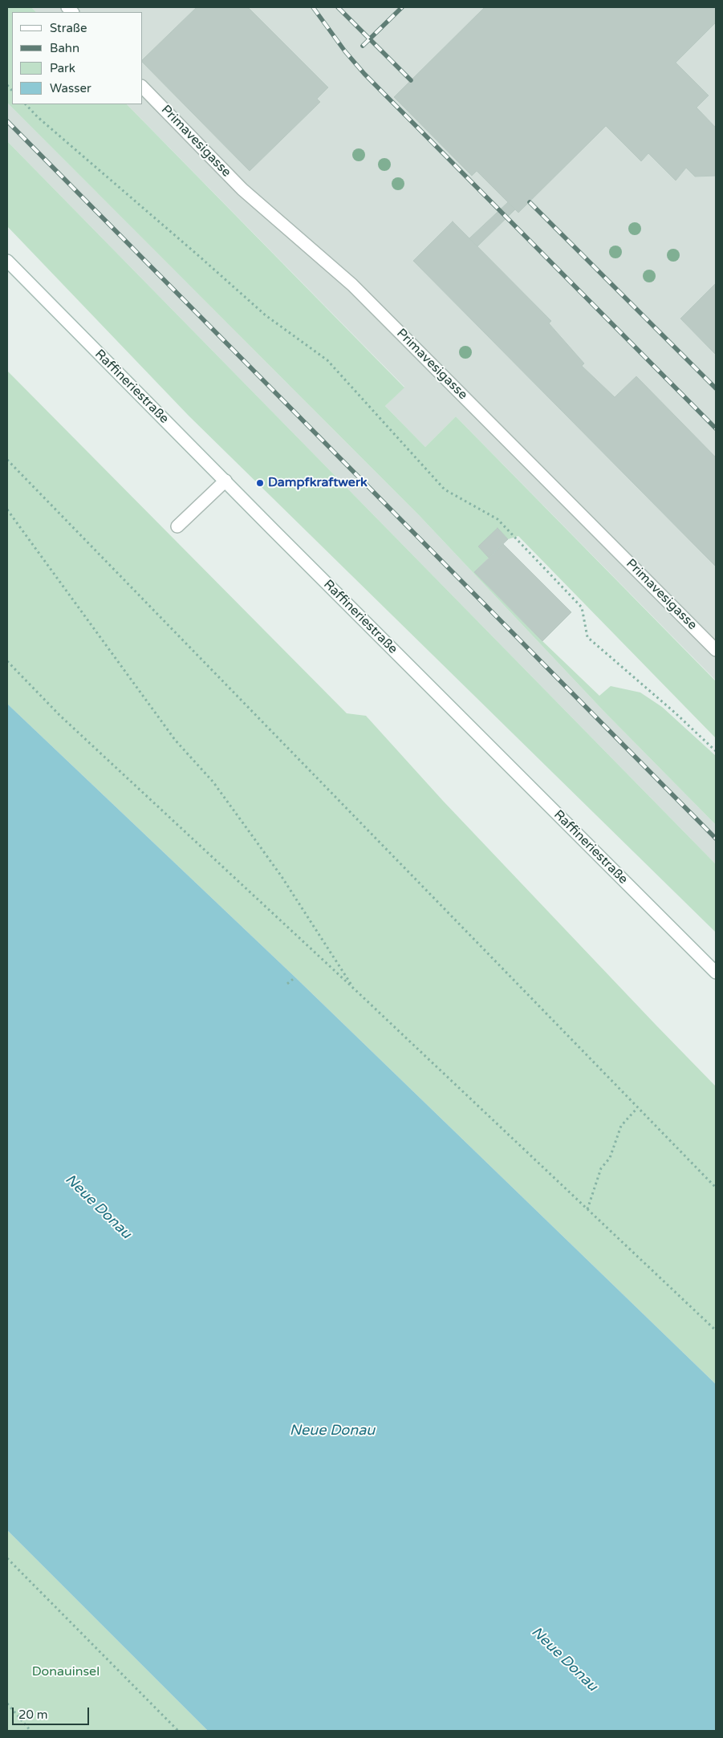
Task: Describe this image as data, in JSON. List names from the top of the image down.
{
  "streets": {
    "main road": ["Primavesigasse", "Raffineriestraße"]
  },
  "water": ["Neue Donau"],
  "parks": ["Donauinsel"],
  "places": ["Dampfkraftwerk"],
  "legend": [
    "Straße",
    "Bahn",
    "Park",
    "Wasser"
  ],
  "scale_bar": "20 m"
}
